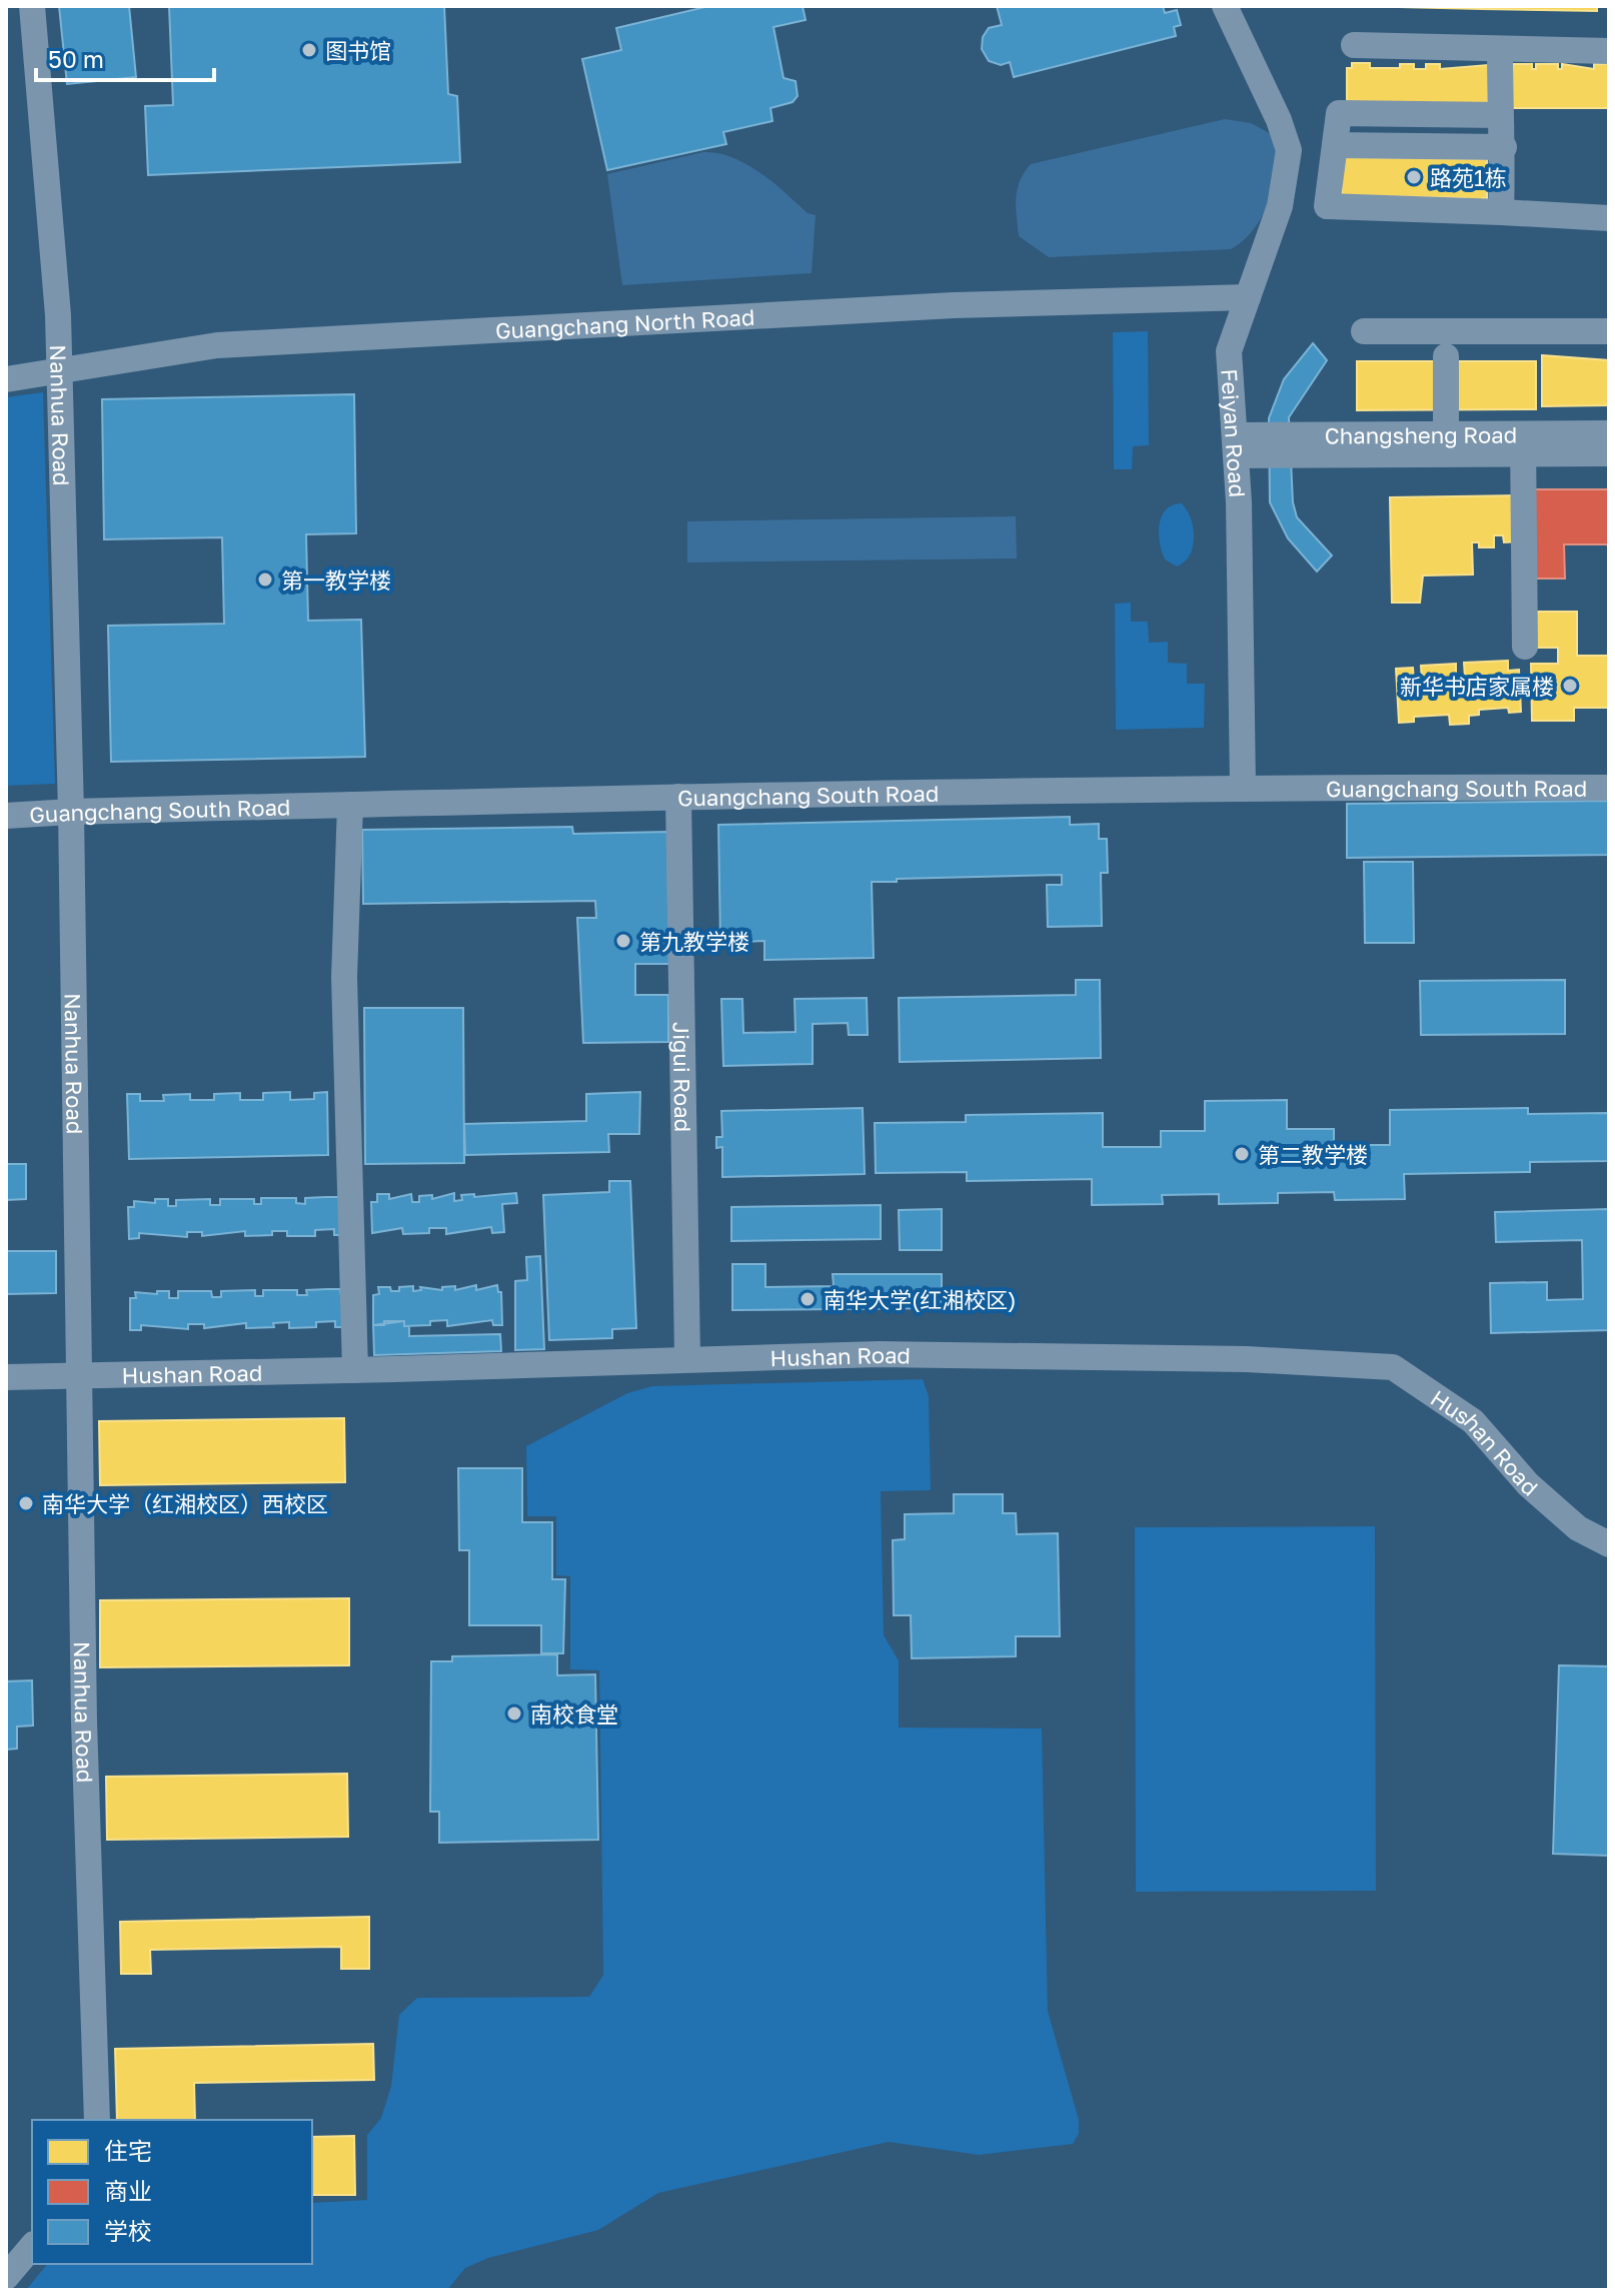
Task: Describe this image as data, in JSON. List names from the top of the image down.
{
  "streets": {
    "street": [
      "Guangchang North Road",
      "Nanhua Road",
      "Feiyan Road",
      "Changsheng Road",
      "Guangchang South Road",
      "Jigui Road",
      "Hushan Road"
    ]
  },
  "crossings": [
    ["Guangchang North Road", "Nanhua Road"],
    ["Guangchang North Road", "Feiyan Road"],
    ["Nanhua Road", "Guangchang South Road"],
    ["Nanhua Road", "Hushan Road"],
    ["Feiyan Road", "Changsheng Road"],
    ["Feiyan Road", "Guangchang South Road"],
    ["Guangchang South Road", "Jigui Road"],
    ["Jigui Road", "Hushan Road"]
  ],
  "places": [
    "图书馆",
    "路苑1栋",
    "第一教学楼",
    "新华书店家属楼",
    "第九教学楼",
    "第二教学楼",
    "南华大学(红湘校区)",
    "南华大学（红湘校区）西校区",
    "南校食堂"
  ],
  "legend": ["住宅", "商业", "学校"],
  "scale_bar": "50 m"
}
